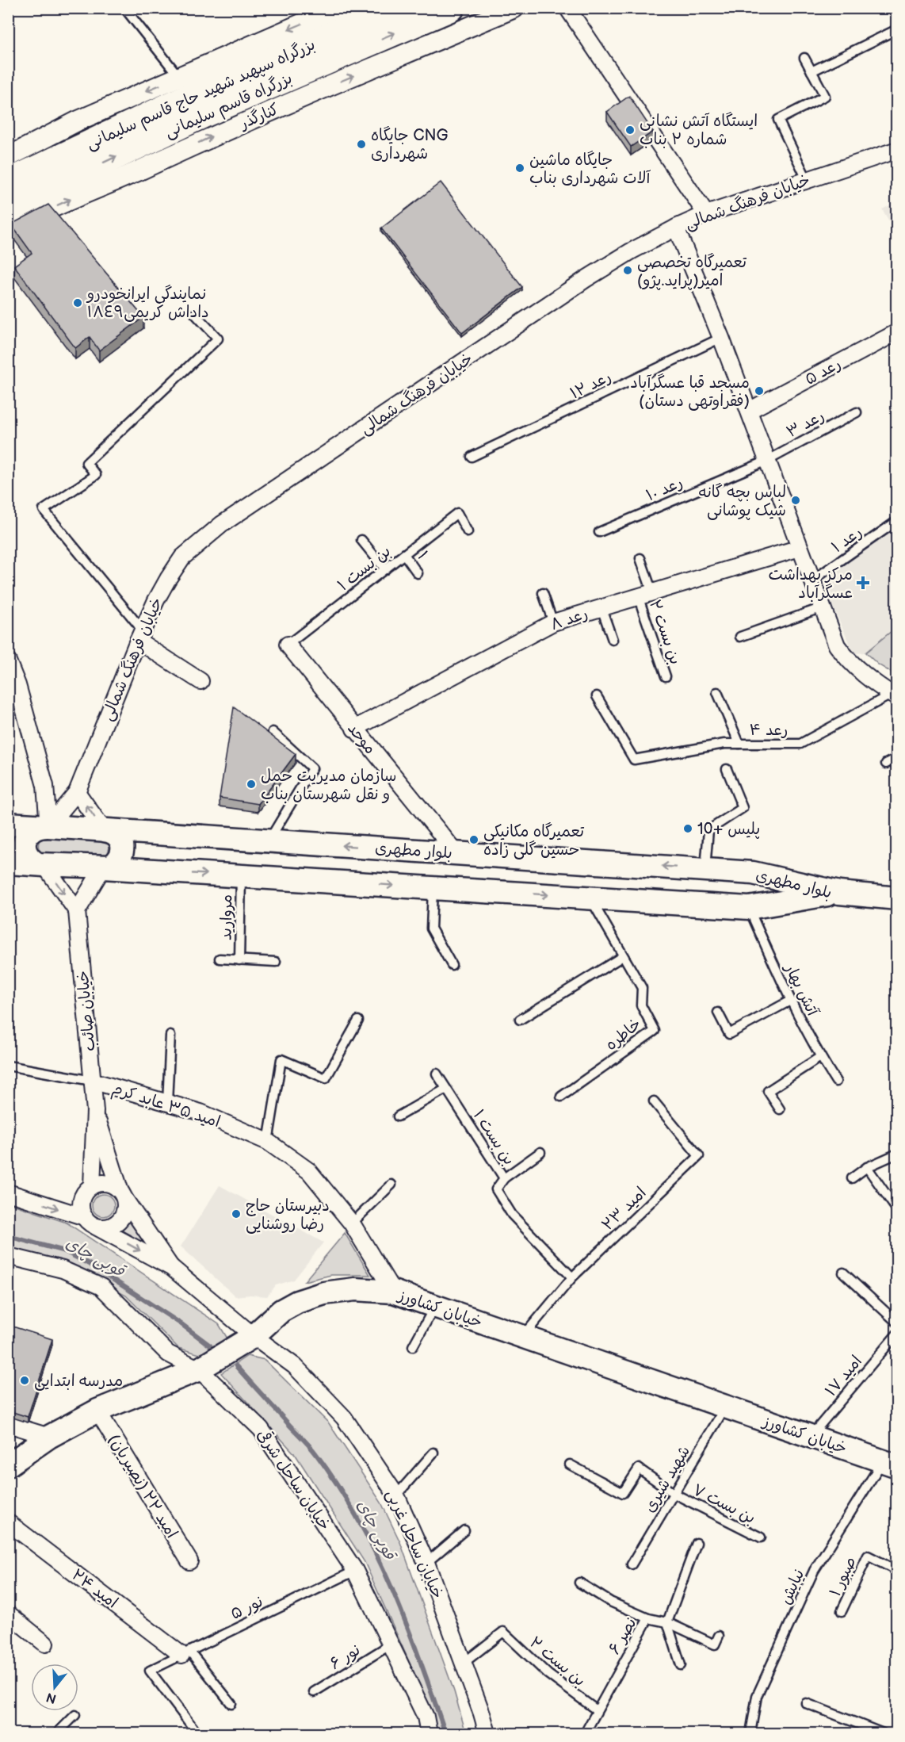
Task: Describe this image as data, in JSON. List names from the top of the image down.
{
  "streets": {
    "highway": ["بزرگراه سپهبد شهید حاج قاسم سلیمانی", "بزرگراه قاسم سلیمانی"],
    "main road": ["بلوار مطهری", "خیابان کشاورز"],
    "street": [
      "کنارگذر",
      "خیابان فرهنگ شمالی",
      "رعد ۵",
      "رعد ۸",
      "موحد",
      "خیابان صائب",
      "امید ۳۵ عابد کرم",
      "خیابان ساحل شرقی",
      "امید ۲۲ (نصیریان)",
      "خیابان ساحل غربی",
      "امید ۲۴"
    ],
    "lane": [
      "رعد ۱۲",
      "رعد ۳",
      "رعد ۱۰",
      "رعد ۱",
      "۱",
      "بن بست ۱",
      "بن بست ۲",
      "رعد ۴",
      "مروارید",
      "آتش بهار",
      "خاطره",
      "امید ۲۳",
      "امید ۱۷",
      "شهید شیری",
      "بن بست ۷",
      "صبور ۱",
      "نیایش",
      "نور ۵",
      "نصر ۶",
      "نور ۶"
    ]
  },
  "crossings": [
    ["خیابان فرهنگ شمالی", "بلوار مطهری"],
    ["رعد ۳", "رعد ۱۰"],
    ["۱", "بن بست ۱"],
    ["بن بست ۱", "موحد"],
    ["بن بست ۱", "امید ۲۳"],
    ["رعد ۸", "بن بست ۲"],
    ["رعد ۸", "موحد"],
    ["بن بست ۲", "خیابان ساحل غربی"],
    ["بن بست ۲", "نصر ۶"],
    ["موحد", "بلوار مطهری"],
    ["بلوار مطهری", "مروارید"],
    ["بلوار مطهری", "آتش بهار"],
    ["بلوار مطهری", "خیابان صائب"],
    ["بلوار مطهری", "خاطره"],
    ["خیابان صائب", "امید ۳۵ عابد کرم"],
    ["خیابان صائب", "خیابان ساحل غربی"],
    ["امید ۳۵ عابد کرم", "خیابان کشاورز"],
    ["امید ۲۳", "خیابان کشاورز"],
    ["خیابان کشاورز", "امید ۱۷"],
    ["خیابان کشاورز", "شهید شیری"],
    ["خیابان کشاورز", "خیابان ساحل شرقی"],
    ["خیابان کشاورز", "امید ۲۲ (نصیریان)"],
    ["خیابان کشاورز", "خیابان ساحل غربی"],
    ["خیابان کشاورز", "نیایش"],
    ["شهید شیری", "بن بست ۷"],
    ["خیابان ساحل شرقی", "نور ۵"],
    ["خیابان ساحل شرقی", "نور ۶"],
    ["امید ۲۴", "نور ۵"]
  ],
  "one_way": ["بزرگراه قاسم سلیمانی"],
  "water": ["قوبی چای"],
  "places": {
    "other": [
      "ایستگاه آتش نشانی شماره ۲ بناب",
      "جایگاه CNG شهرداری",
      "جایگاه ماشین آلات شهرداری بناب",
      "تعمیرگاه تخصصی امیر(پراید.پژو)",
      "نمایندگی ایرانخودرو داداش کریمی١٨٤٩",
      "مسجد قبا عسگرآباد (فقراوتهی دستان)",
      "لباس بچه گانه شیک پوشانی",
      "سازمان مدیریت حمل و نقل شهرستان بناب",
      "پلیس +10",
      "تعمیرگاه مکانیکی حسین گلی زاده",
      "دبیرستان حاج رضا روشنایی",
      "مدرسه ابتدایی"
    ],
    "health": ["مرکز بهداشت عسگرآباد"]
  },
  "north": "bottom"
}
